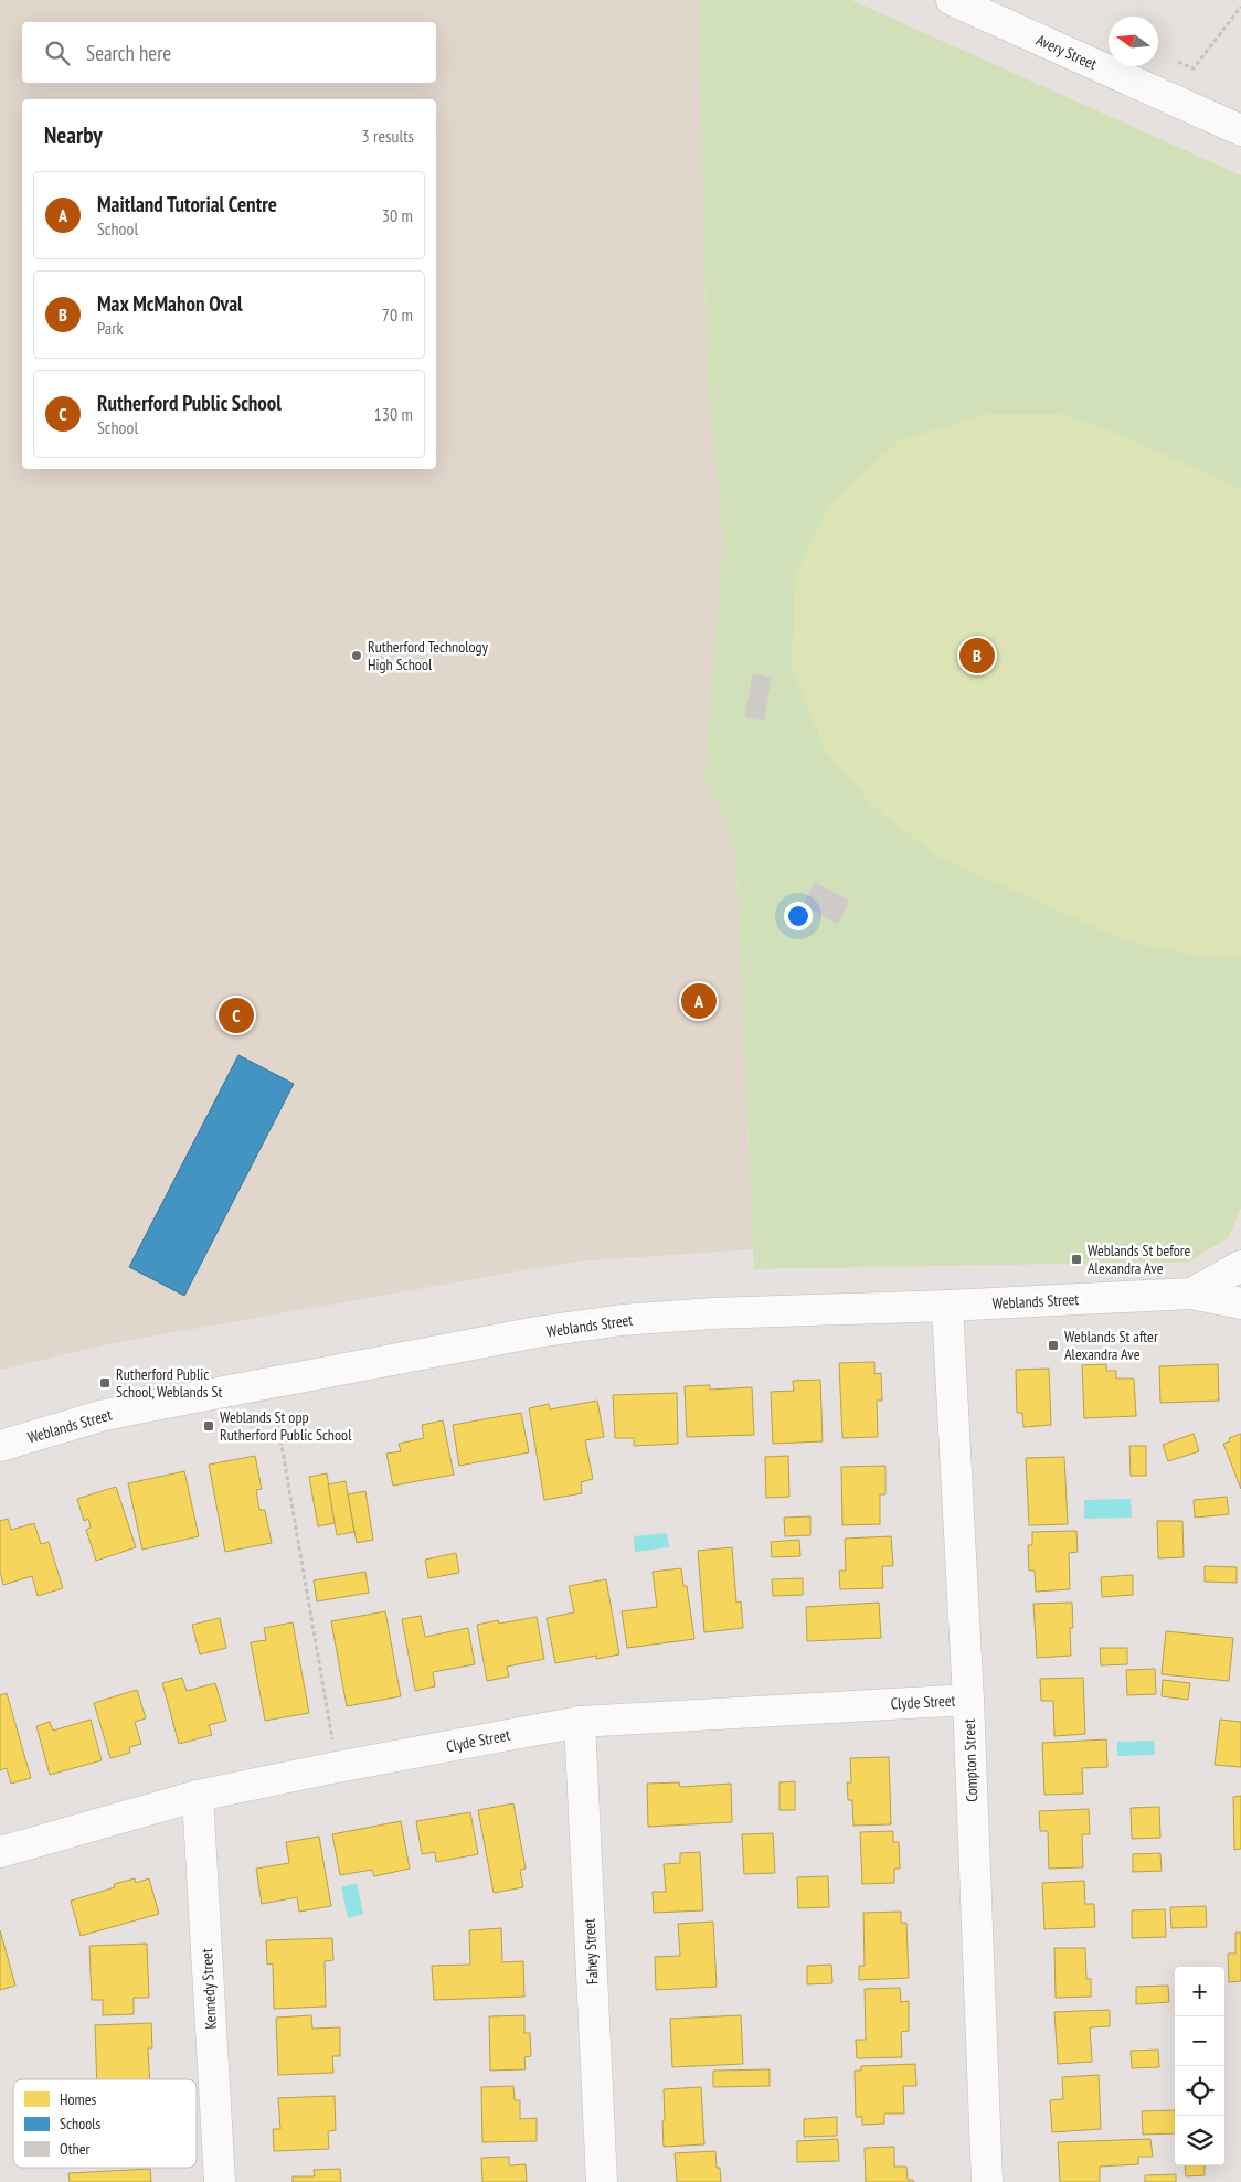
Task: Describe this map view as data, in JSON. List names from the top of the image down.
{
  "streets": {
    "street": [
      "Avery Street",
      "Weblands Street",
      "Clyde Street",
      "Compton Street",
      "Fahey Street",
      "Kennedy Street"
    ]
  },
  "crossings": [
    ["Weblands Street", "Compton Street"],
    ["Clyde Street", "Compton Street"],
    ["Clyde Street", "Fahey Street"],
    ["Clyde Street", "Kennedy Street"]
  ],
  "places": {
    "other": ["Rutherford Technology High School"],
    "transit": [
      "Weblands St before Alexandra Ave",
      "Weblands St after Alexandra Ave",
      "Rutherford Public School, Weblands St",
      "Weblands St opp Rutherford Public School"
    ]
  },
  "legend": ["Homes", "Schools", "Other"],
  "north": "left",
  "page": {
    "search": "Search here",
    "heading": ["Nearby", "3 results"],
    "list": [
      {
        "mark": "A",
        "name": "Maitland Tutorial Centre",
        "note": "School",
        "value": "30 m"
      },
      {
        "mark": "B",
        "name": "Max McMahon Oval",
        "note": "Park",
        "value": "70 m"
      },
      {
        "mark": "C",
        "name": "Rutherford Public School",
        "note": "School",
        "value": "130 m"
      }
    ],
    "pins": ["B", "A", "C"],
    "map_buttons": ["+", "−"]
  }
}
